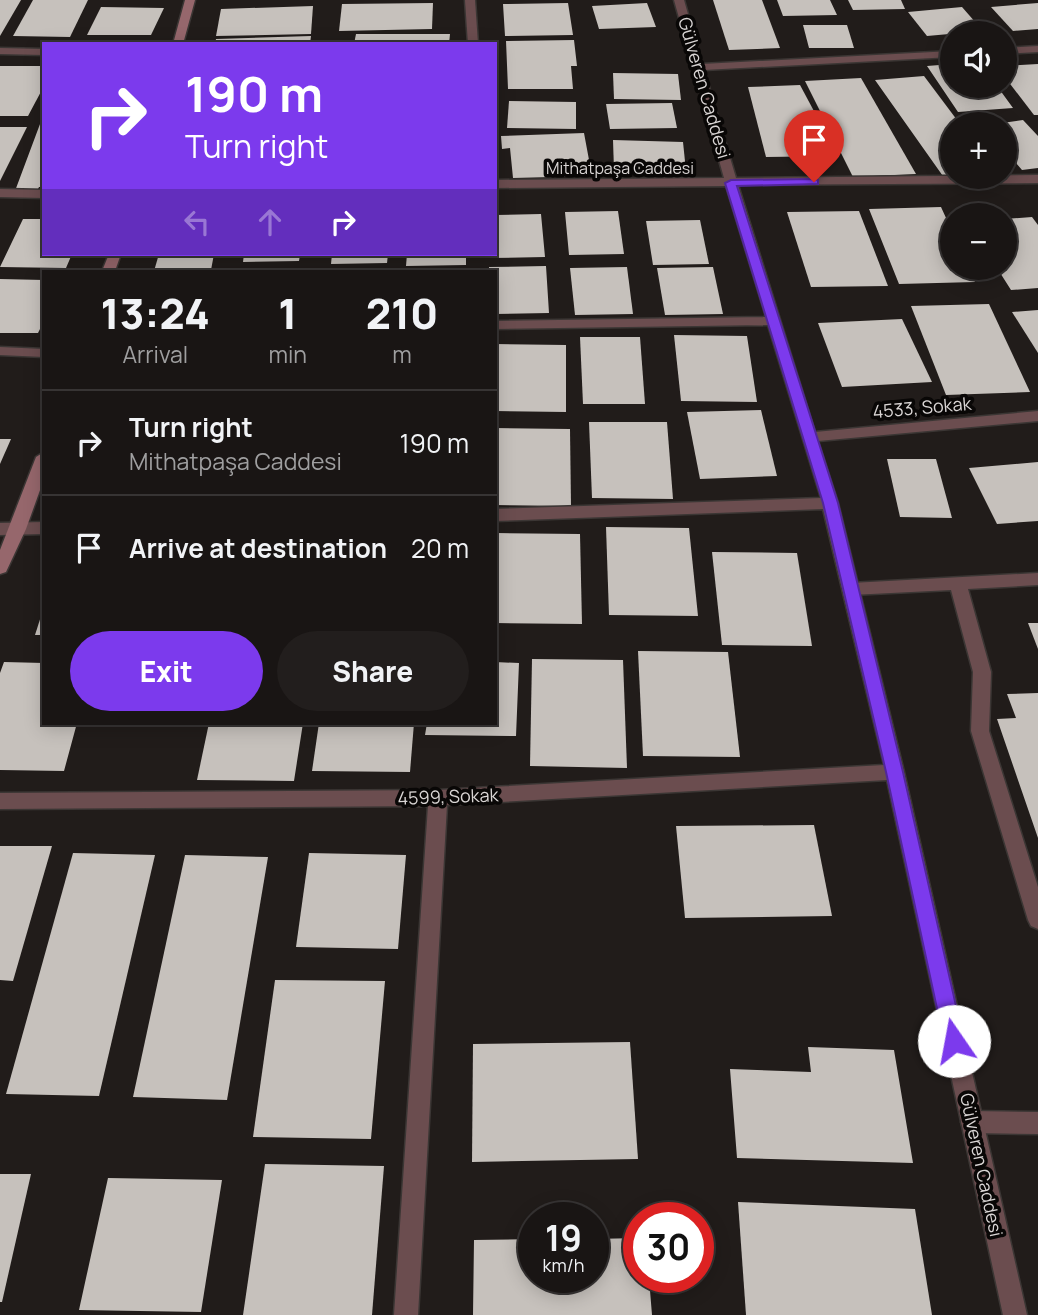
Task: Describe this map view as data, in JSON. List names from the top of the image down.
{
  "streets": {
    "street": [
      "Gülveren Caddesi",
      "Mithatpaşa Caddesi",
      "4533, Sokak",
      "4599, Sokak"
    ]
  },
  "crossings": [
    ["Gülveren Caddesi", "Mithatpaşa Caddesi"],
    ["Gülveren Caddesi", "4533, Sokak"],
    ["Gülveren Caddesi", "4599, Sokak"]
  ],
  "page": {
    "map_buttons": ["+", "−"],
    "turn": ["190 m", "Turn right"],
    "eta": [
      "13:24",
      "Arrival",
      "1",
      "min",
      "210",
      "m"
    ],
    "list": [
      {
        "name": "Turn right",
        "note": "Mithatpaşa Caddesi",
        "value": "190 m"
      },
      {
        "name": "Arrive at destination",
        "value": "20 m"
      }
    ],
    "buttons": ["Exit", "Share"],
    "speed": "19 km/h",
    "limit": "30"
  }
}
